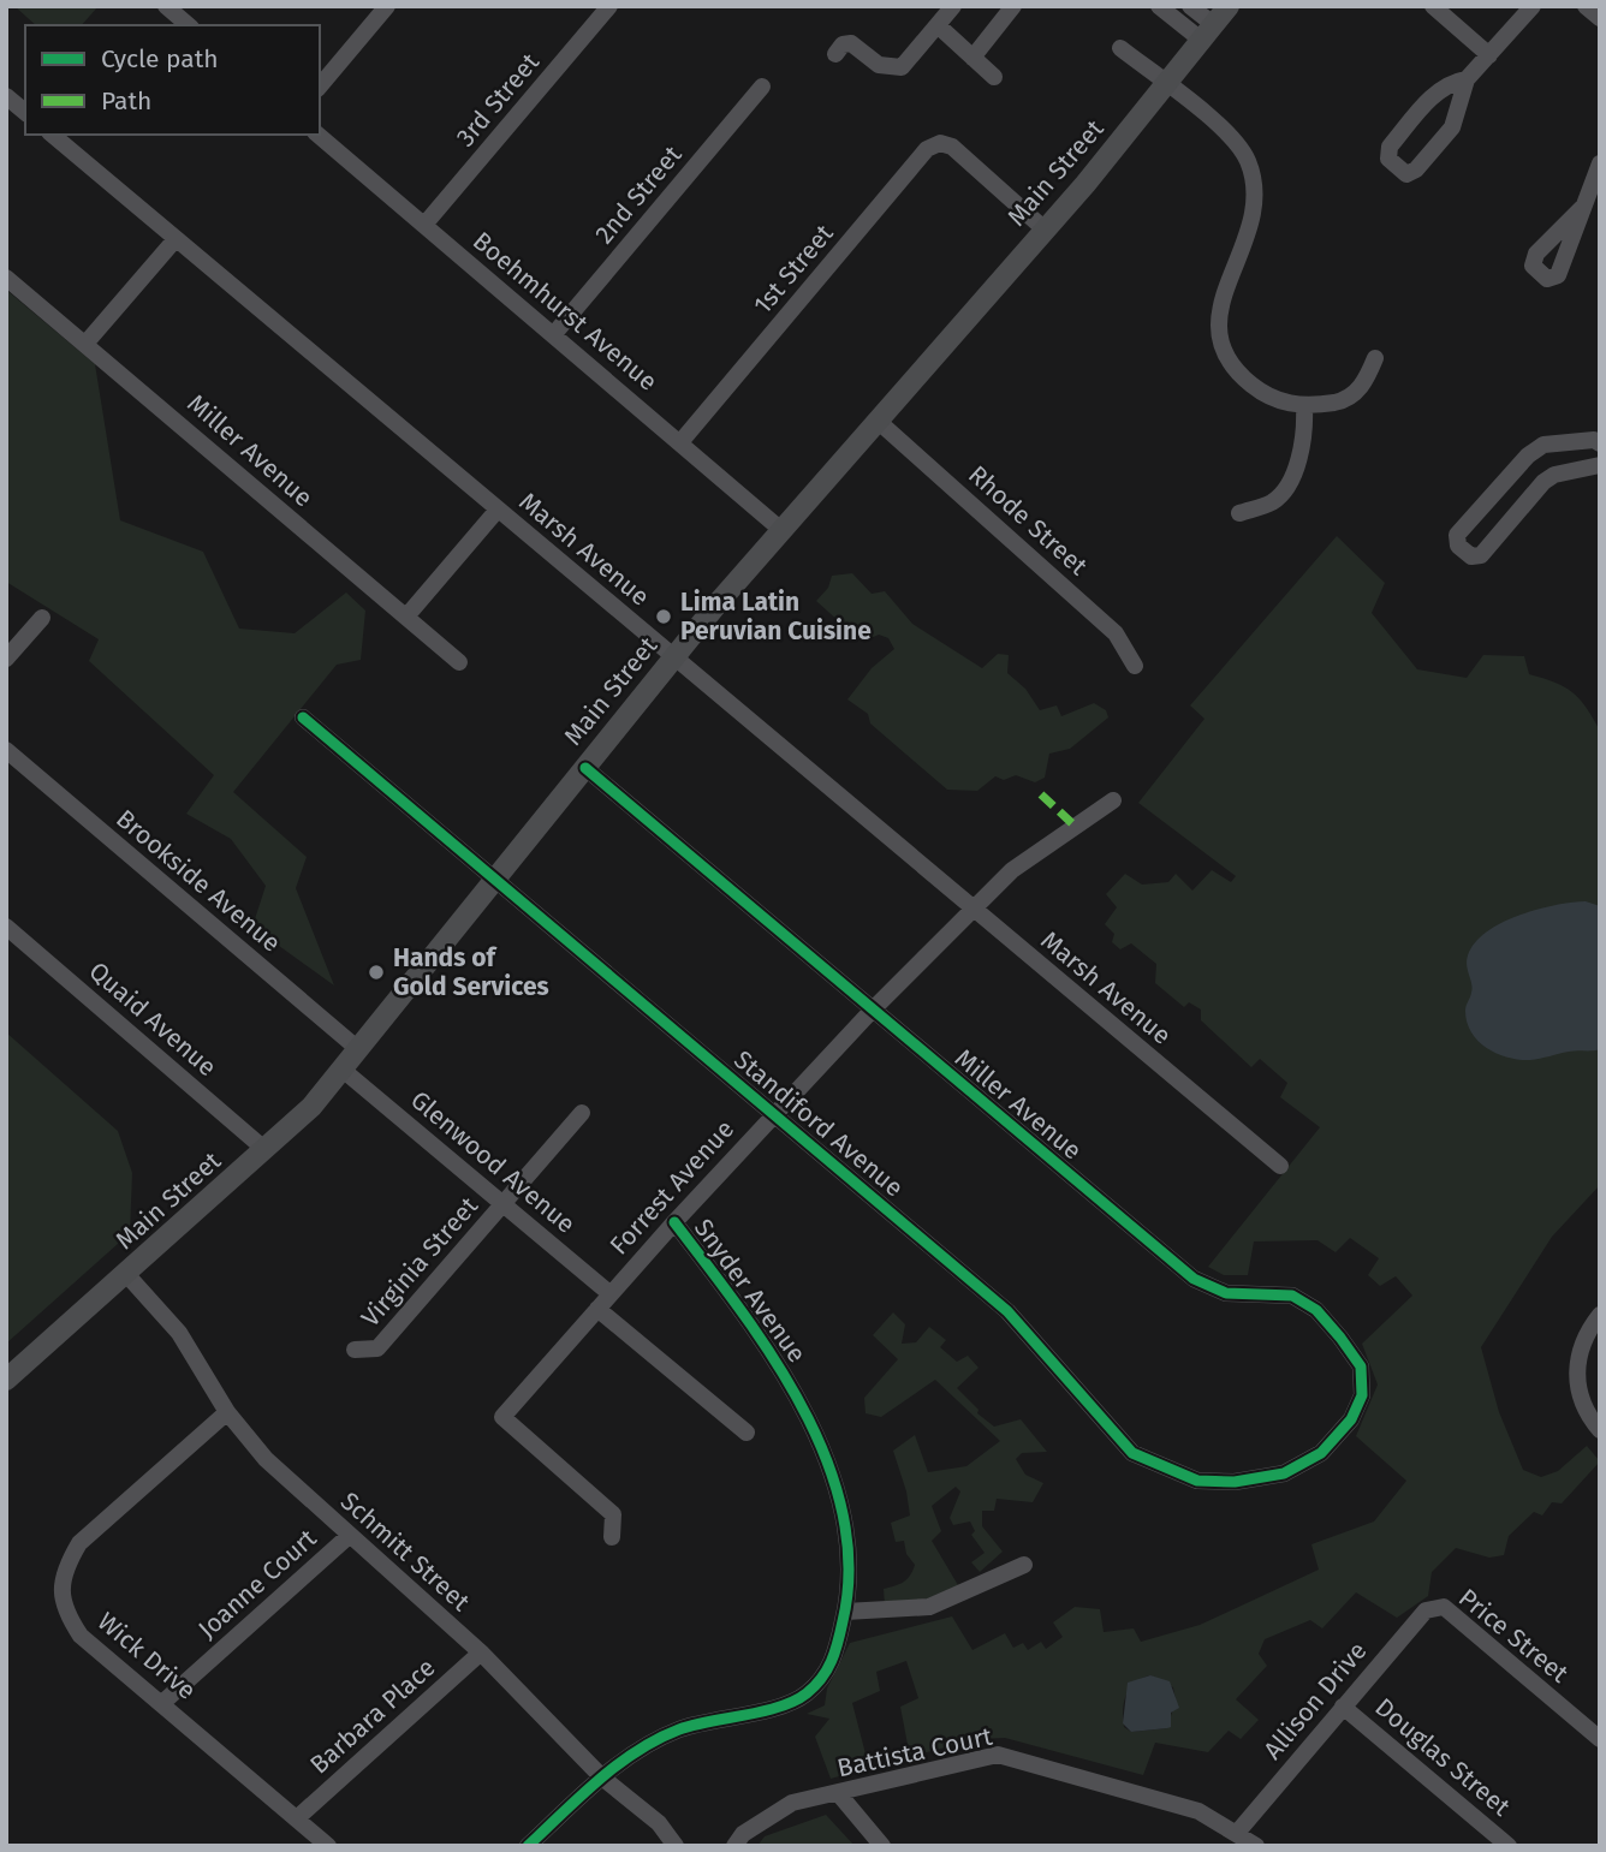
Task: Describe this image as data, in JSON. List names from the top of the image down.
{
  "streets": {
    "main road": ["Main Street"],
    "street": [
      "3rd Street",
      "2nd Street",
      "1st Street",
      "Boehmhurst Avenue",
      "Miller Avenue",
      "Rhode Street",
      "Marsh Avenue",
      "Brookside Avenue",
      "Quaid Avenue",
      "Standiford Avenue",
      "Glenwood Avenue",
      "Forrest Avenue",
      "Virginia Street",
      "Snyder Avenue",
      "Schmitt Street",
      "Joanne Court",
      "Price Street",
      "Wick Drive",
      "Allison Drive",
      "Barbara Place",
      "Battista Court",
      "Douglas Street"
    ]
  },
  "crossings": [
    ["3rd Street", "Boehmhurst Avenue"],
    ["Main Street", "1st Street"],
    ["Main Street", "Boehmhurst Avenue"],
    ["Main Street", "Miller Avenue"],
    ["Main Street", "Rhode Street"],
    ["Main Street", "Marsh Avenue"],
    ["Main Street", "Brookside Avenue"],
    ["Main Street", "Quaid Avenue"],
    ["Main Street", "Standiford Avenue"],
    ["Main Street", "Glenwood Avenue"],
    ["Main Street", "Schmitt Street"],
    ["2nd Street", "Boehmhurst Avenue"],
    ["1st Street", "Boehmhurst Avenue"],
    ["Miller Avenue", "Standiford Avenue"],
    ["Miller Avenue", "Forrest Avenue"],
    ["Marsh Avenue", "Forrest Avenue"],
    ["Standiford Avenue", "Forrest Avenue"],
    ["Glenwood Avenue", "Forrest Avenue"],
    ["Glenwood Avenue", "Virginia Street"],
    ["Forrest Avenue", "Snyder Avenue"],
    ["Snyder Avenue", "Schmitt Street"],
    ["Schmitt Street", "Joanne Court"],
    ["Schmitt Street", "Wick Drive"],
    ["Schmitt Street", "Barbara Place"],
    ["Joanne Court", "Wick Drive"],
    ["Price Street", "Allison Drive"],
    ["Wick Drive", "Barbara Place"],
    ["Allison Drive", "Battista Court"],
    ["Allison Drive", "Douglas Street"]
  ],
  "places": ["Lima Latin Peruvian Cuisine", "Hands of Gold Services"],
  "legend": ["Cycle path", "Path"]
}
